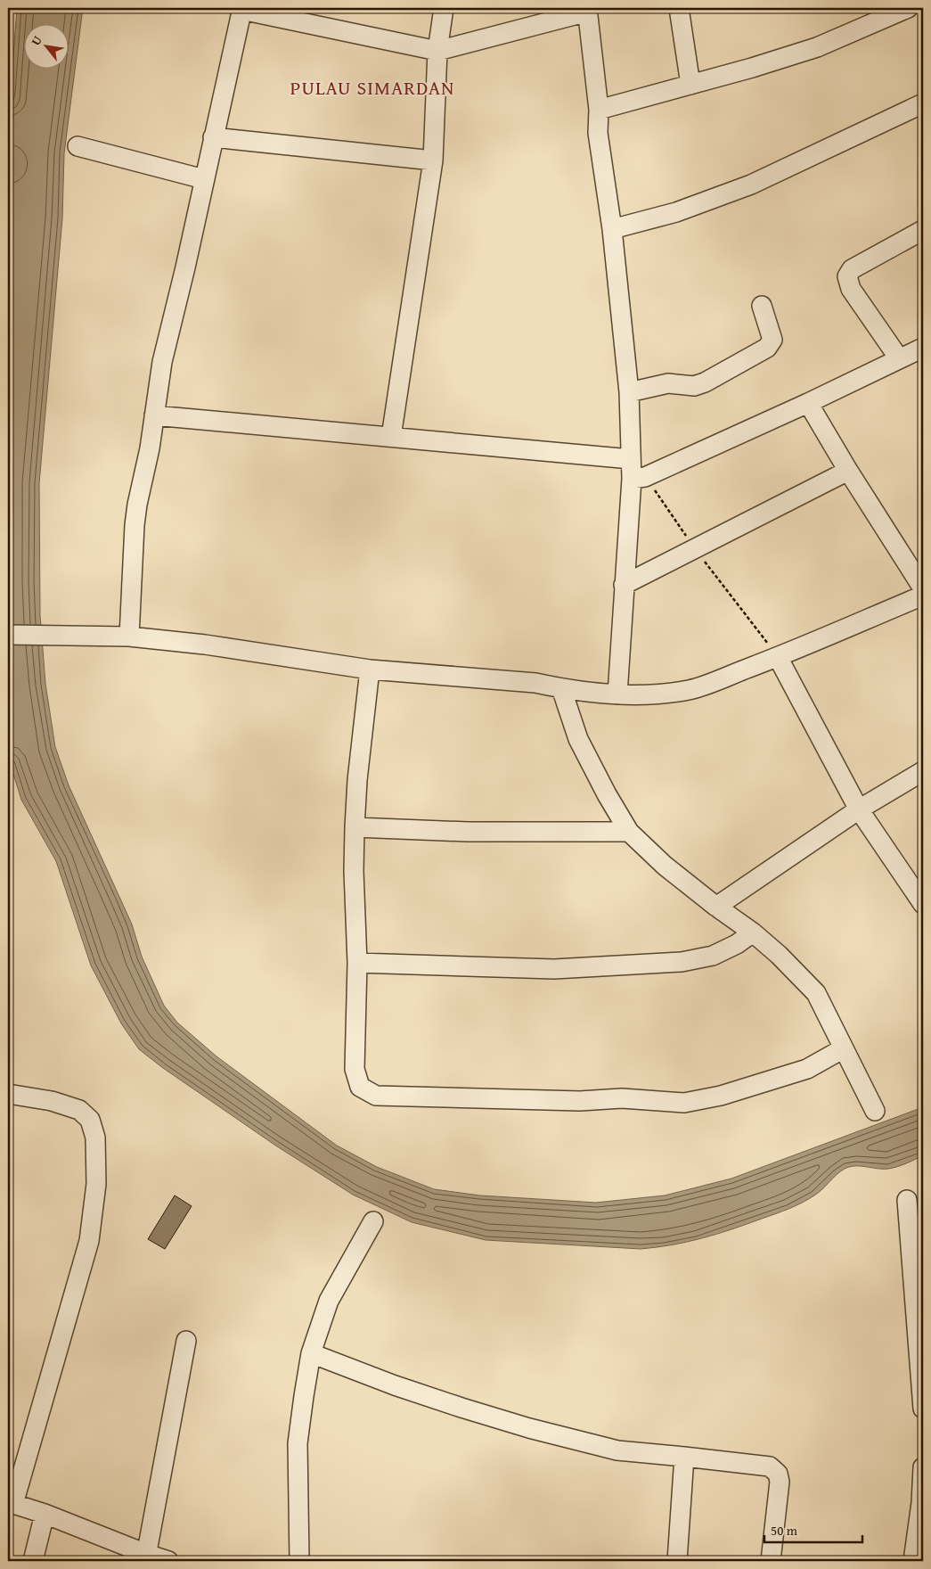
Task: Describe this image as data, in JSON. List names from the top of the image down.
{
  "districts": ["PULAU SIMARDAN"],
  "scale_bar": "50 m",
  "north": "top left"
}
